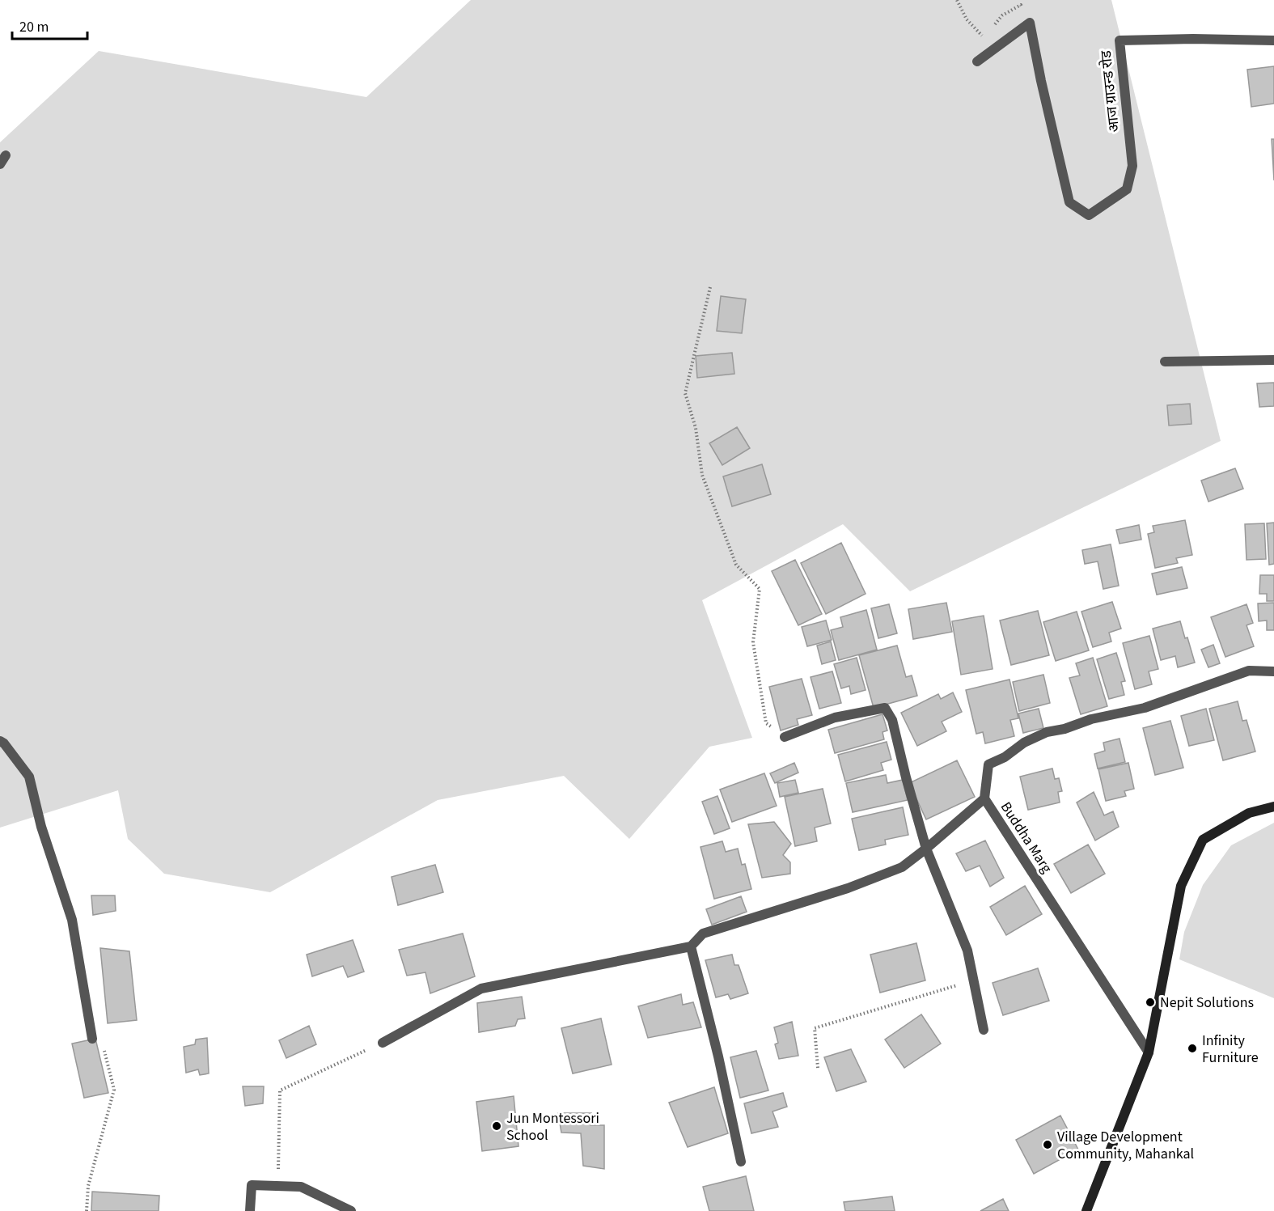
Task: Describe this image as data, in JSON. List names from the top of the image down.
{
  "streets": {
    "street": ["आज ग्राउन्ड रोड", "Buddha Marg"]
  },
  "places": [
    "Nepit Solutions",
    "Infinity Furniture",
    "Jun Montessori School",
    "Village Development Community, Mahankal"
  ],
  "scale_bar": "20 m"
}
